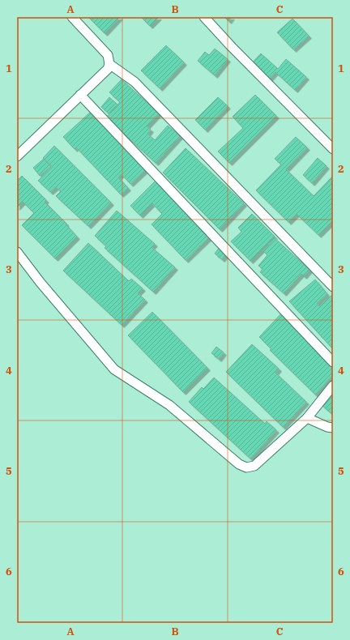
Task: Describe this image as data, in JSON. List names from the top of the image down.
{
  "grid": {
    "columns": ["A", "B", "C"],
    "rows": [
      "1",
      "2",
      "3",
      "4",
      "5",
      "6"
    ]
  }
}
